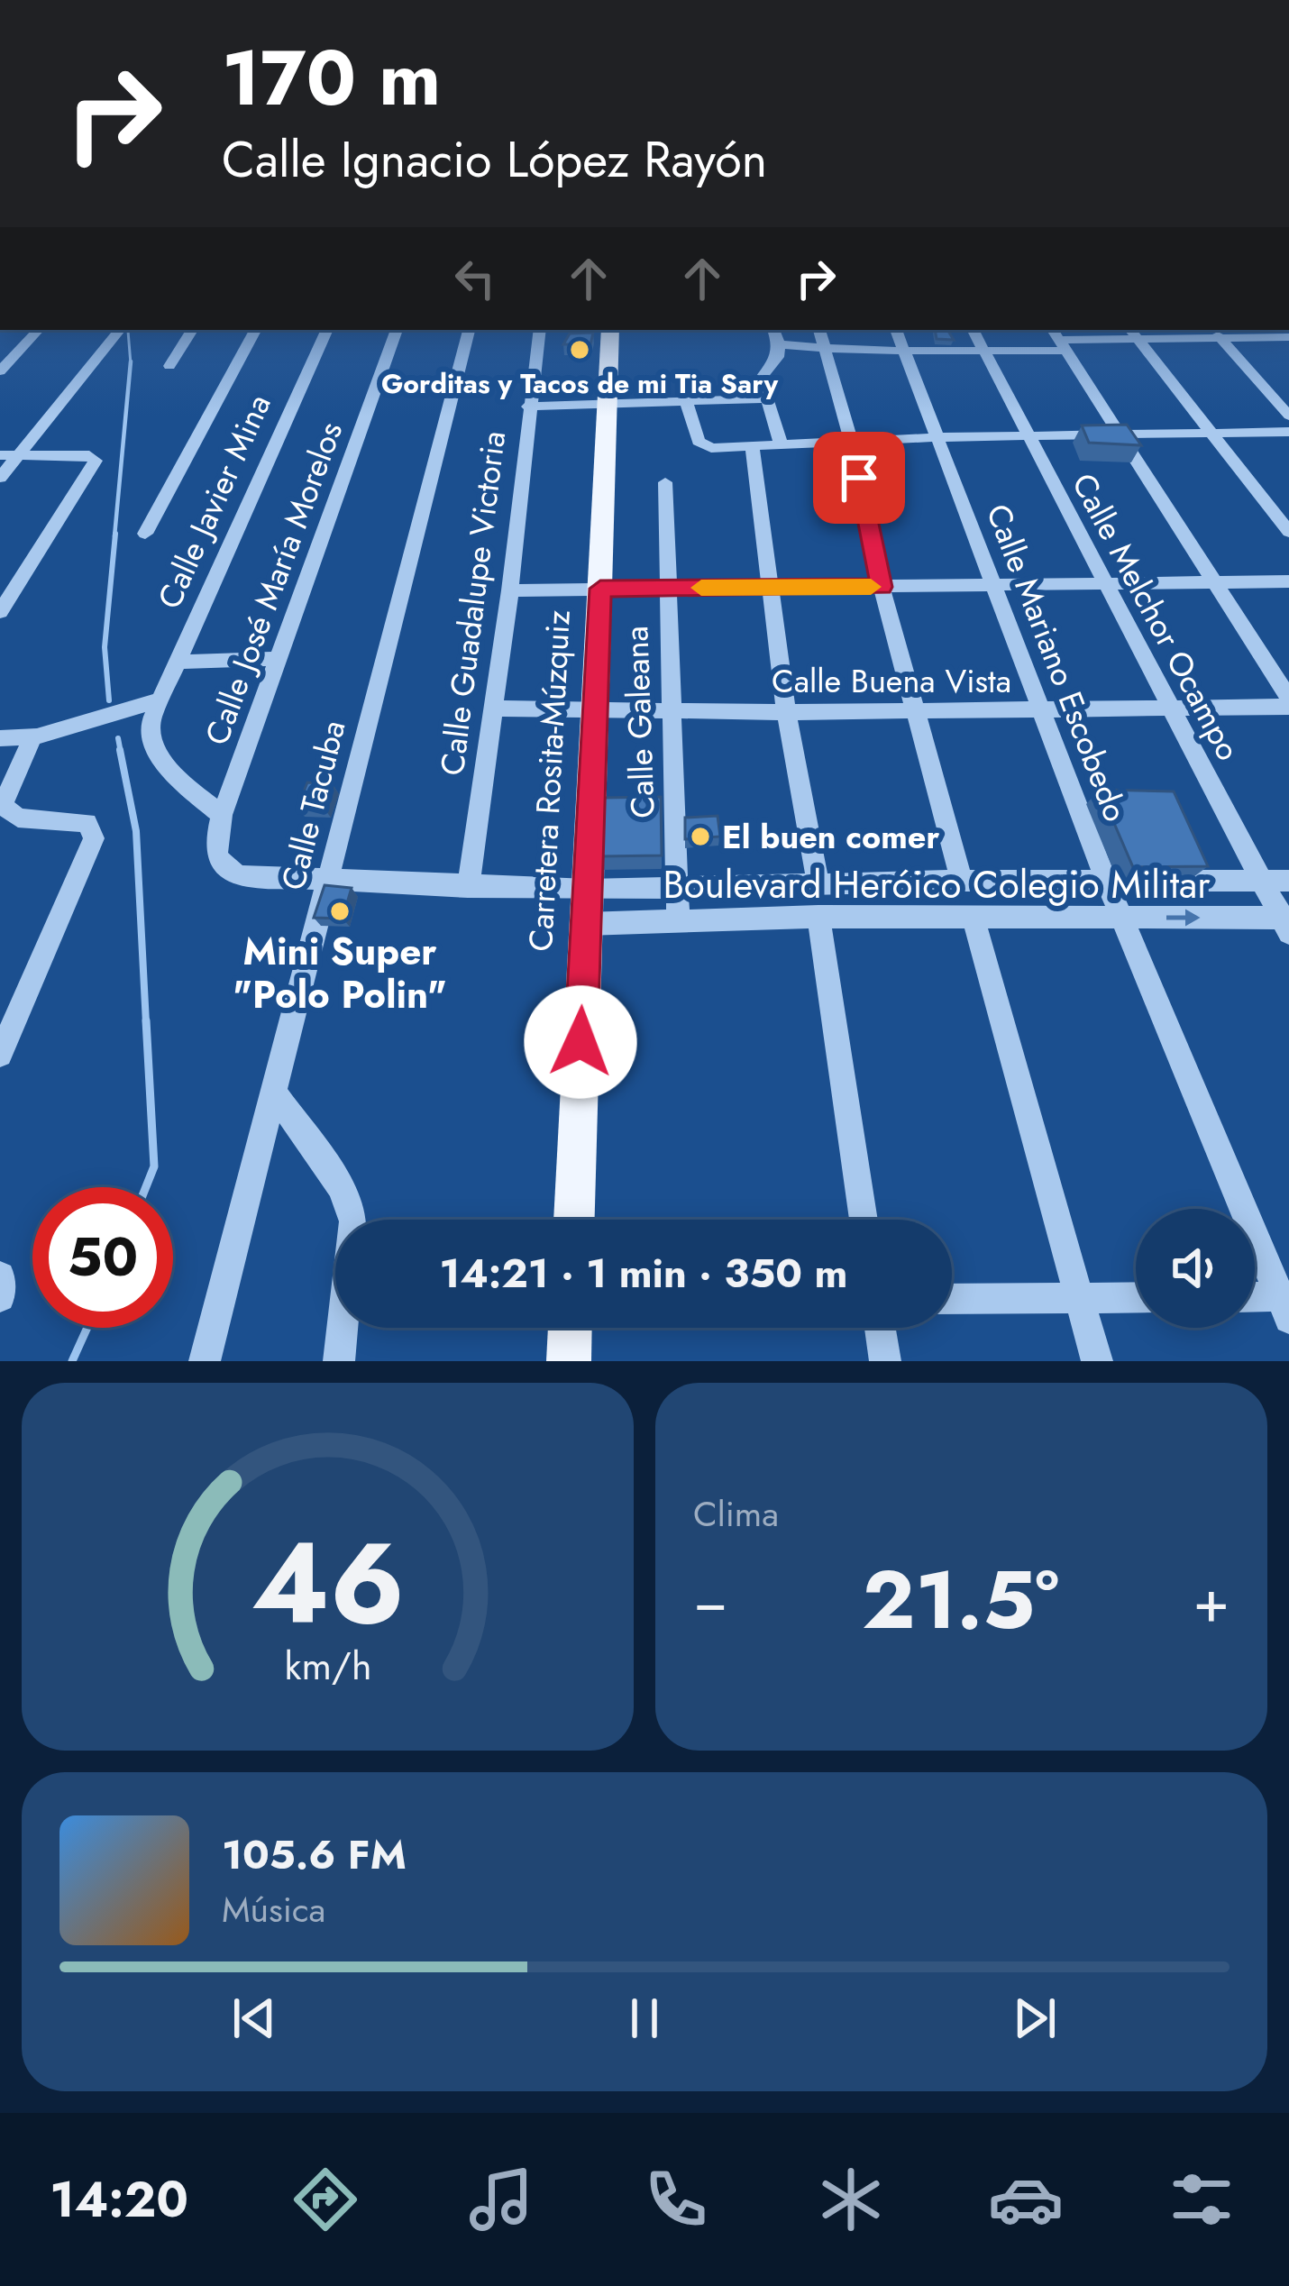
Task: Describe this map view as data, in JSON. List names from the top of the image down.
{
  "streets": {
    "main road": ["Carretera Rosita-Múzquiz"],
    "street": [
      "Calle Javier Mina",
      "Calle José María Morelos",
      "Calle Guadalupe Victoria",
      "Calle Melchor Ocampo",
      "Calle Mariano Escobedo",
      "Calle Buena Vista",
      "Calle Galeana",
      "Calle Tacuba",
      "Boulevard Heróico Colegio Militar"
    ]
  },
  "crossings": [
    ["Calle José María Morelos", "Calle Tacuba"],
    ["Calle Guadalupe Victoria", "Calle Buena Vista"],
    ["Calle Melchor Ocampo", "Calle Buena Vista"],
    ["Calle Melchor Ocampo", "Boulevard Heróico Colegio Militar"],
    ["Calle Mariano Escobedo", "Calle Buena Vista"],
    ["Calle Mariano Escobedo", "Boulevard Heróico Colegio Militar"],
    ["Calle Buena Vista", "Calle Galeana"],
    ["Calle Buena Vista", "Carretera Rosita-Múzquiz"],
    ["Calle Galeana", "Boulevard Heróico Colegio Militar"],
    ["Carretera Rosita-Múzquiz", "Boulevard Heróico Colegio Militar"]
  ],
  "places": ["Gorditas y Tacos de mi Tia Sary", "El buen comer", "Mini Super \"Polo Polin\""],
  "page": {
    "turn": ["170 m", "Calle Ignacio López Rayón"],
    "limit": "50",
    "trip": "14:21 · 1 min · 350 m",
    "tile": "Clima",
    "heat": ["−", "21.5°", "+"],
    "song": ["105.6 FM", "Música"],
    "tabs": "14:20",
    "gauge": ["46", "km/h"]
  }
}
